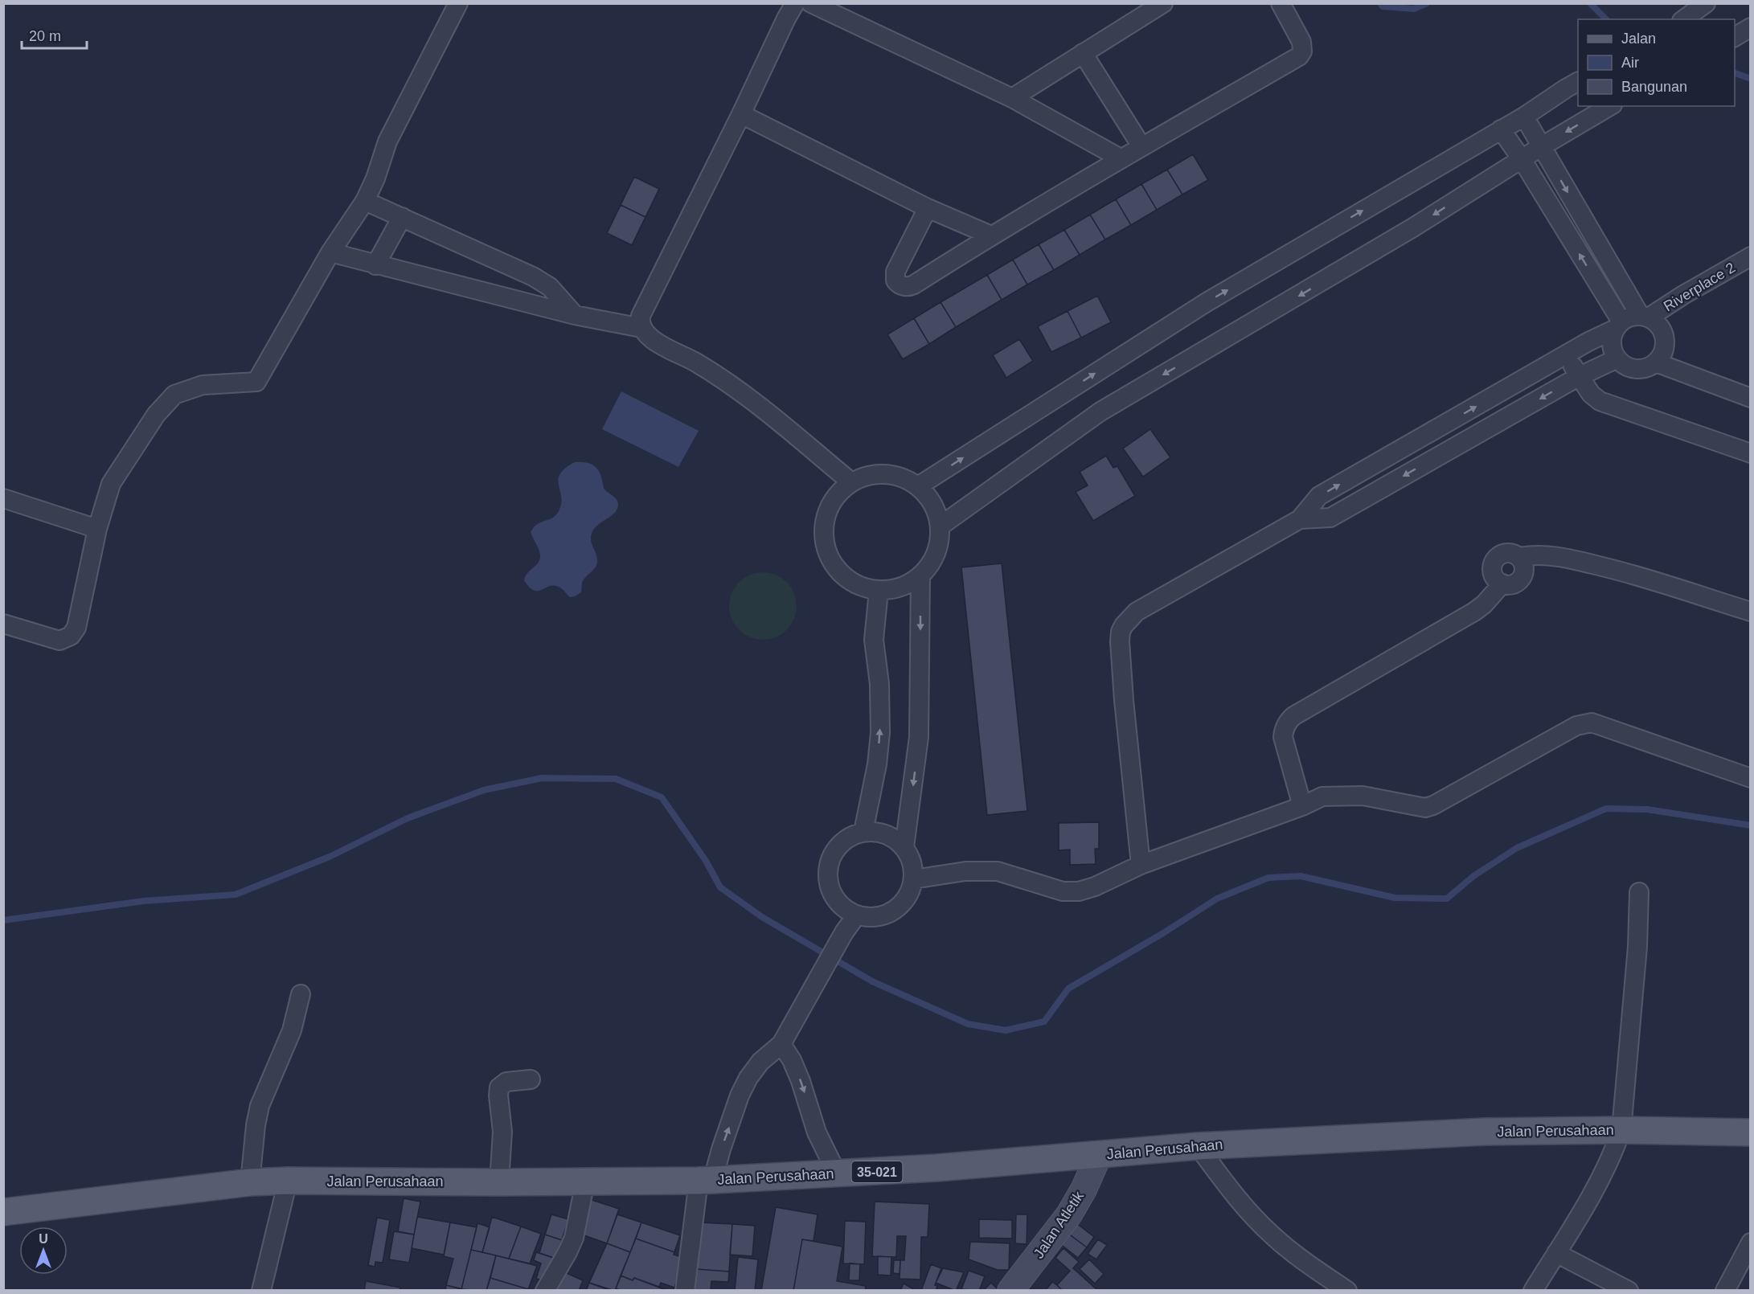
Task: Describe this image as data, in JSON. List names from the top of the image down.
{
  "streets": {
    "main road": ["Jalan Perusahaan", "35-021"],
    "street": ["Riverplace 2", "Jalan Atletik"]
  },
  "crossings": [
    ["Jalan Perusahaan", "Jalan Atletik"]
  ],
  "legend": ["Jalan", "Air", "Bangunan"],
  "scale_bar": "20 m",
  "north": "top"
}
